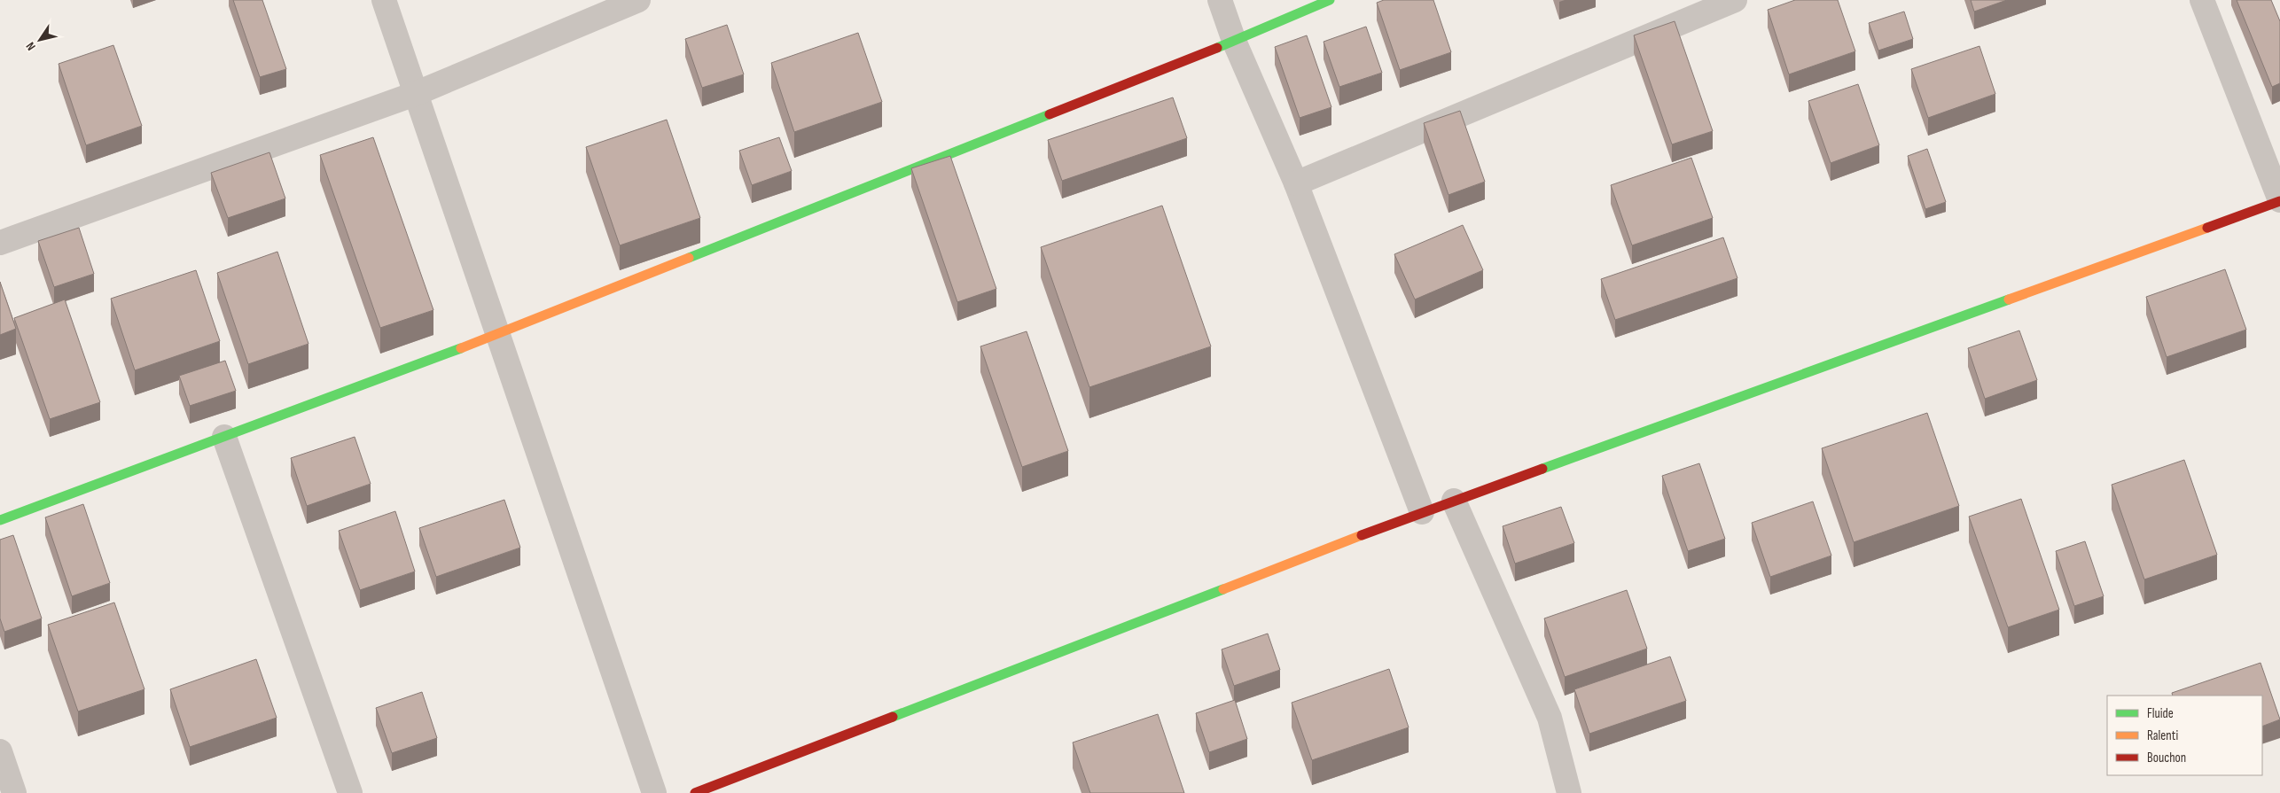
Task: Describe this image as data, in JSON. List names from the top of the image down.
{
  "legend": ["Fluide", "Ralenti", "Bouchon"],
  "north": "bottom left"
}
